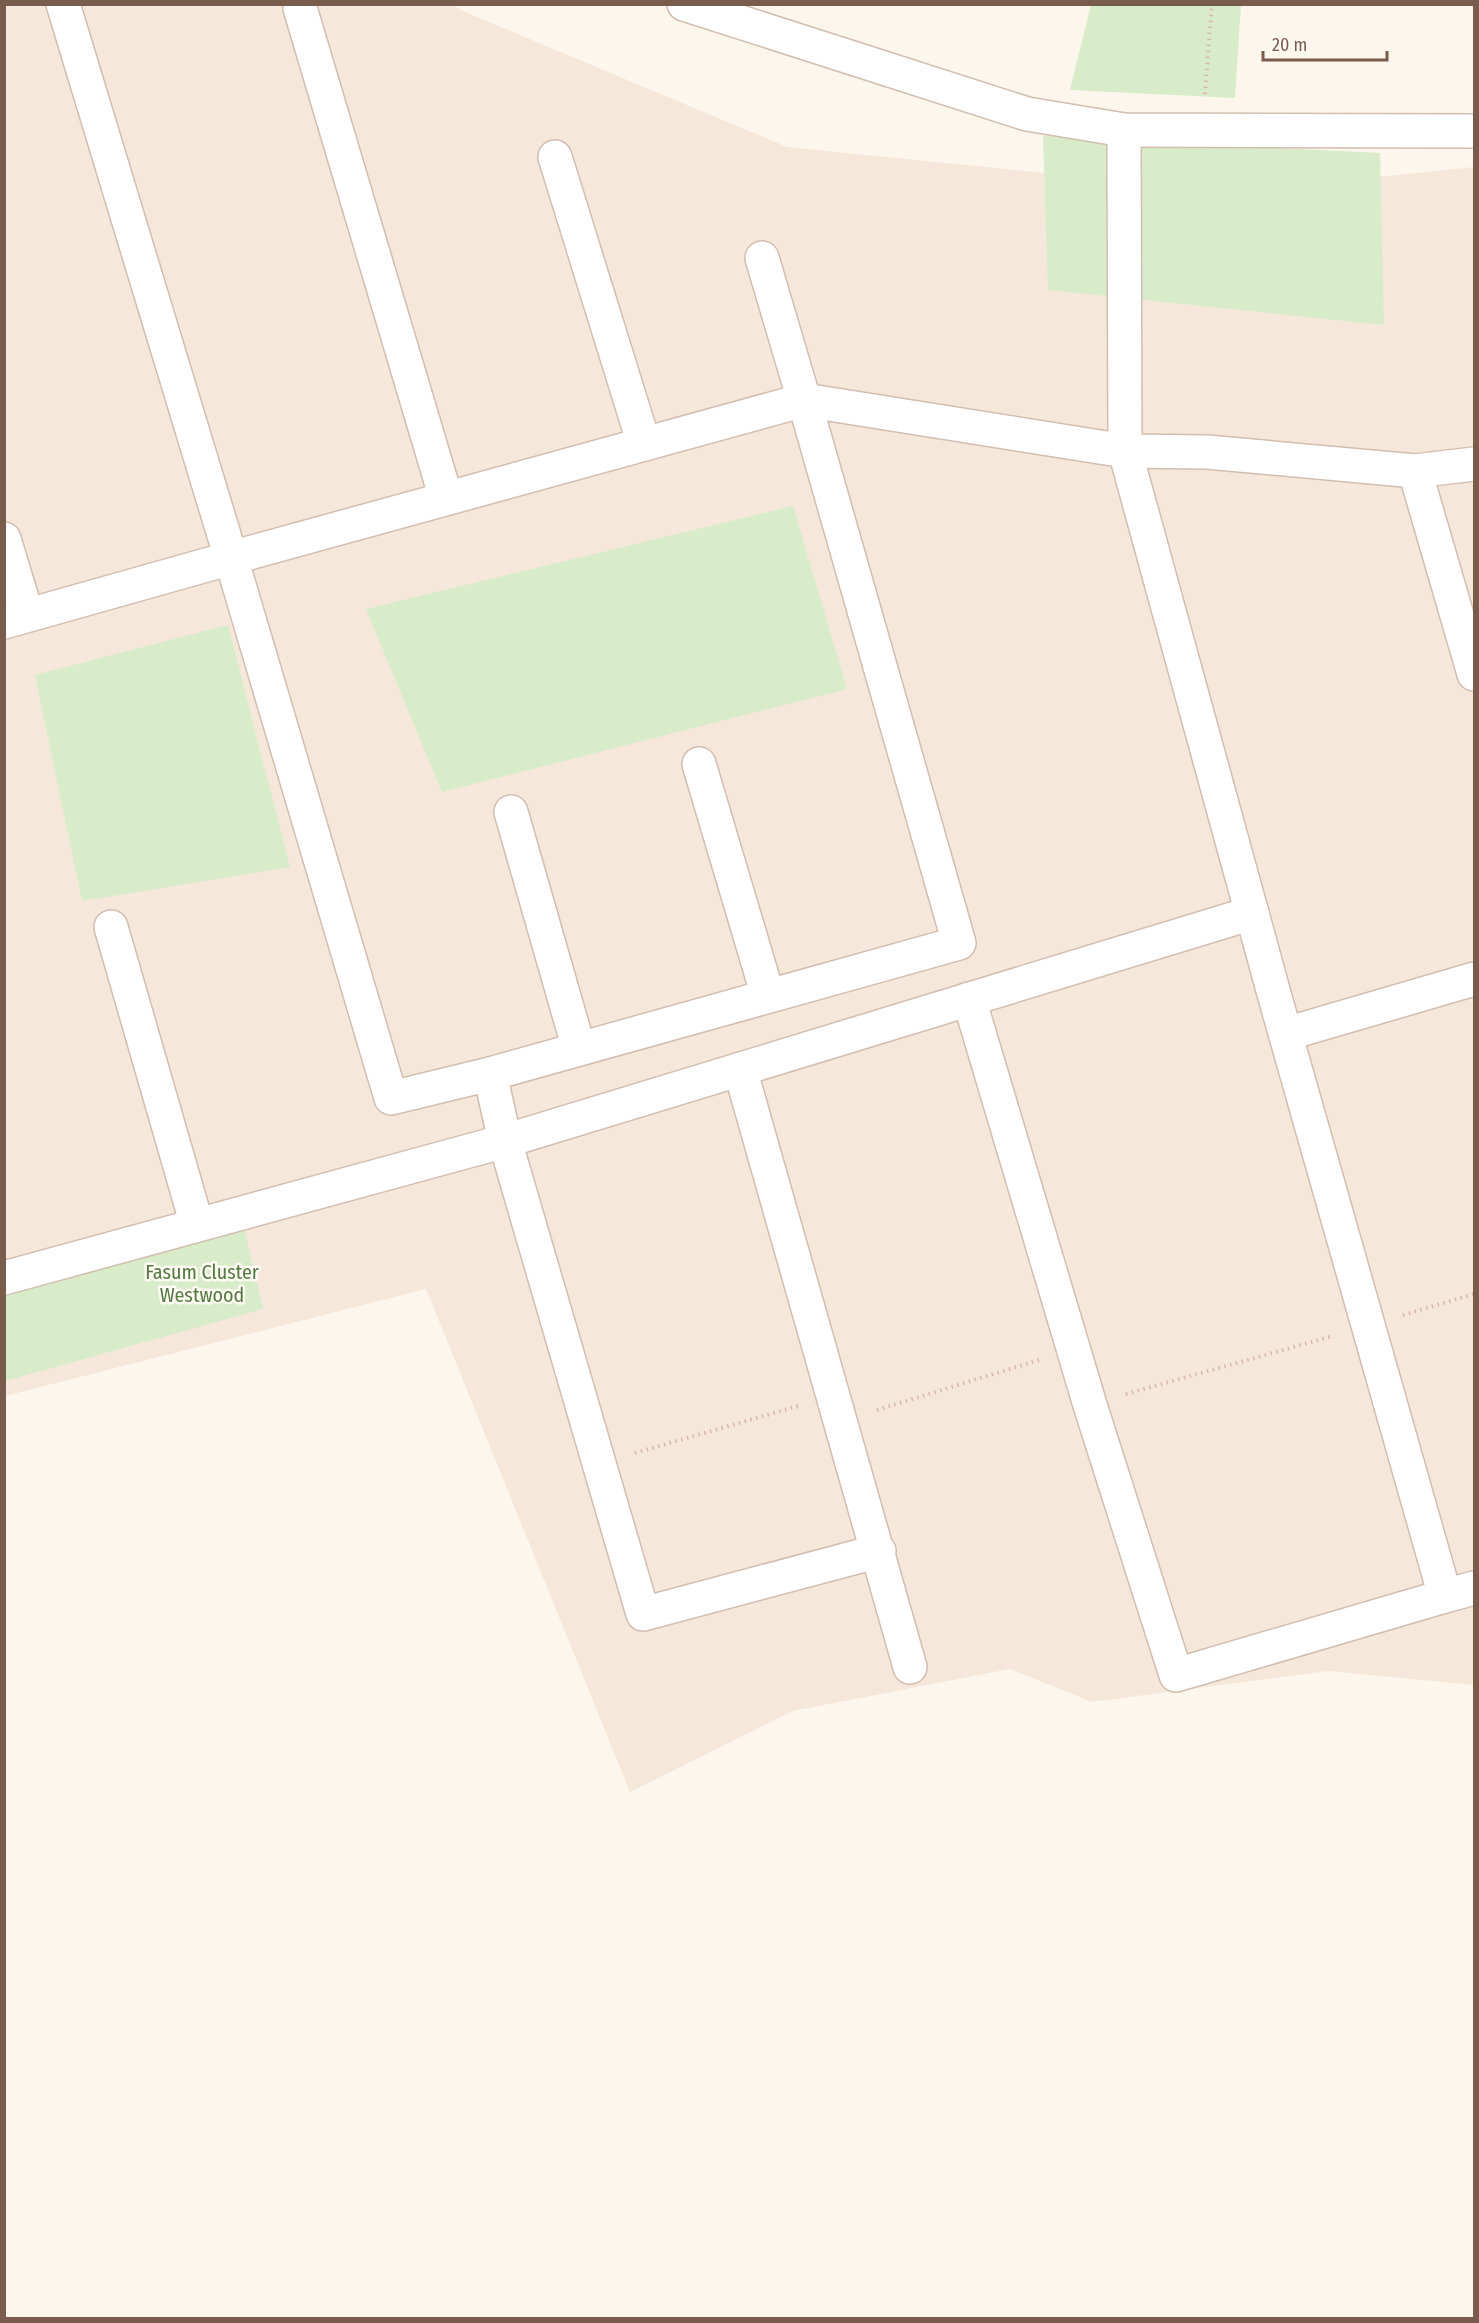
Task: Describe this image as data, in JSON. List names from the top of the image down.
{
  "parks": ["Fasum Cluster Westwood"],
  "scale_bar": "20 m"
}
